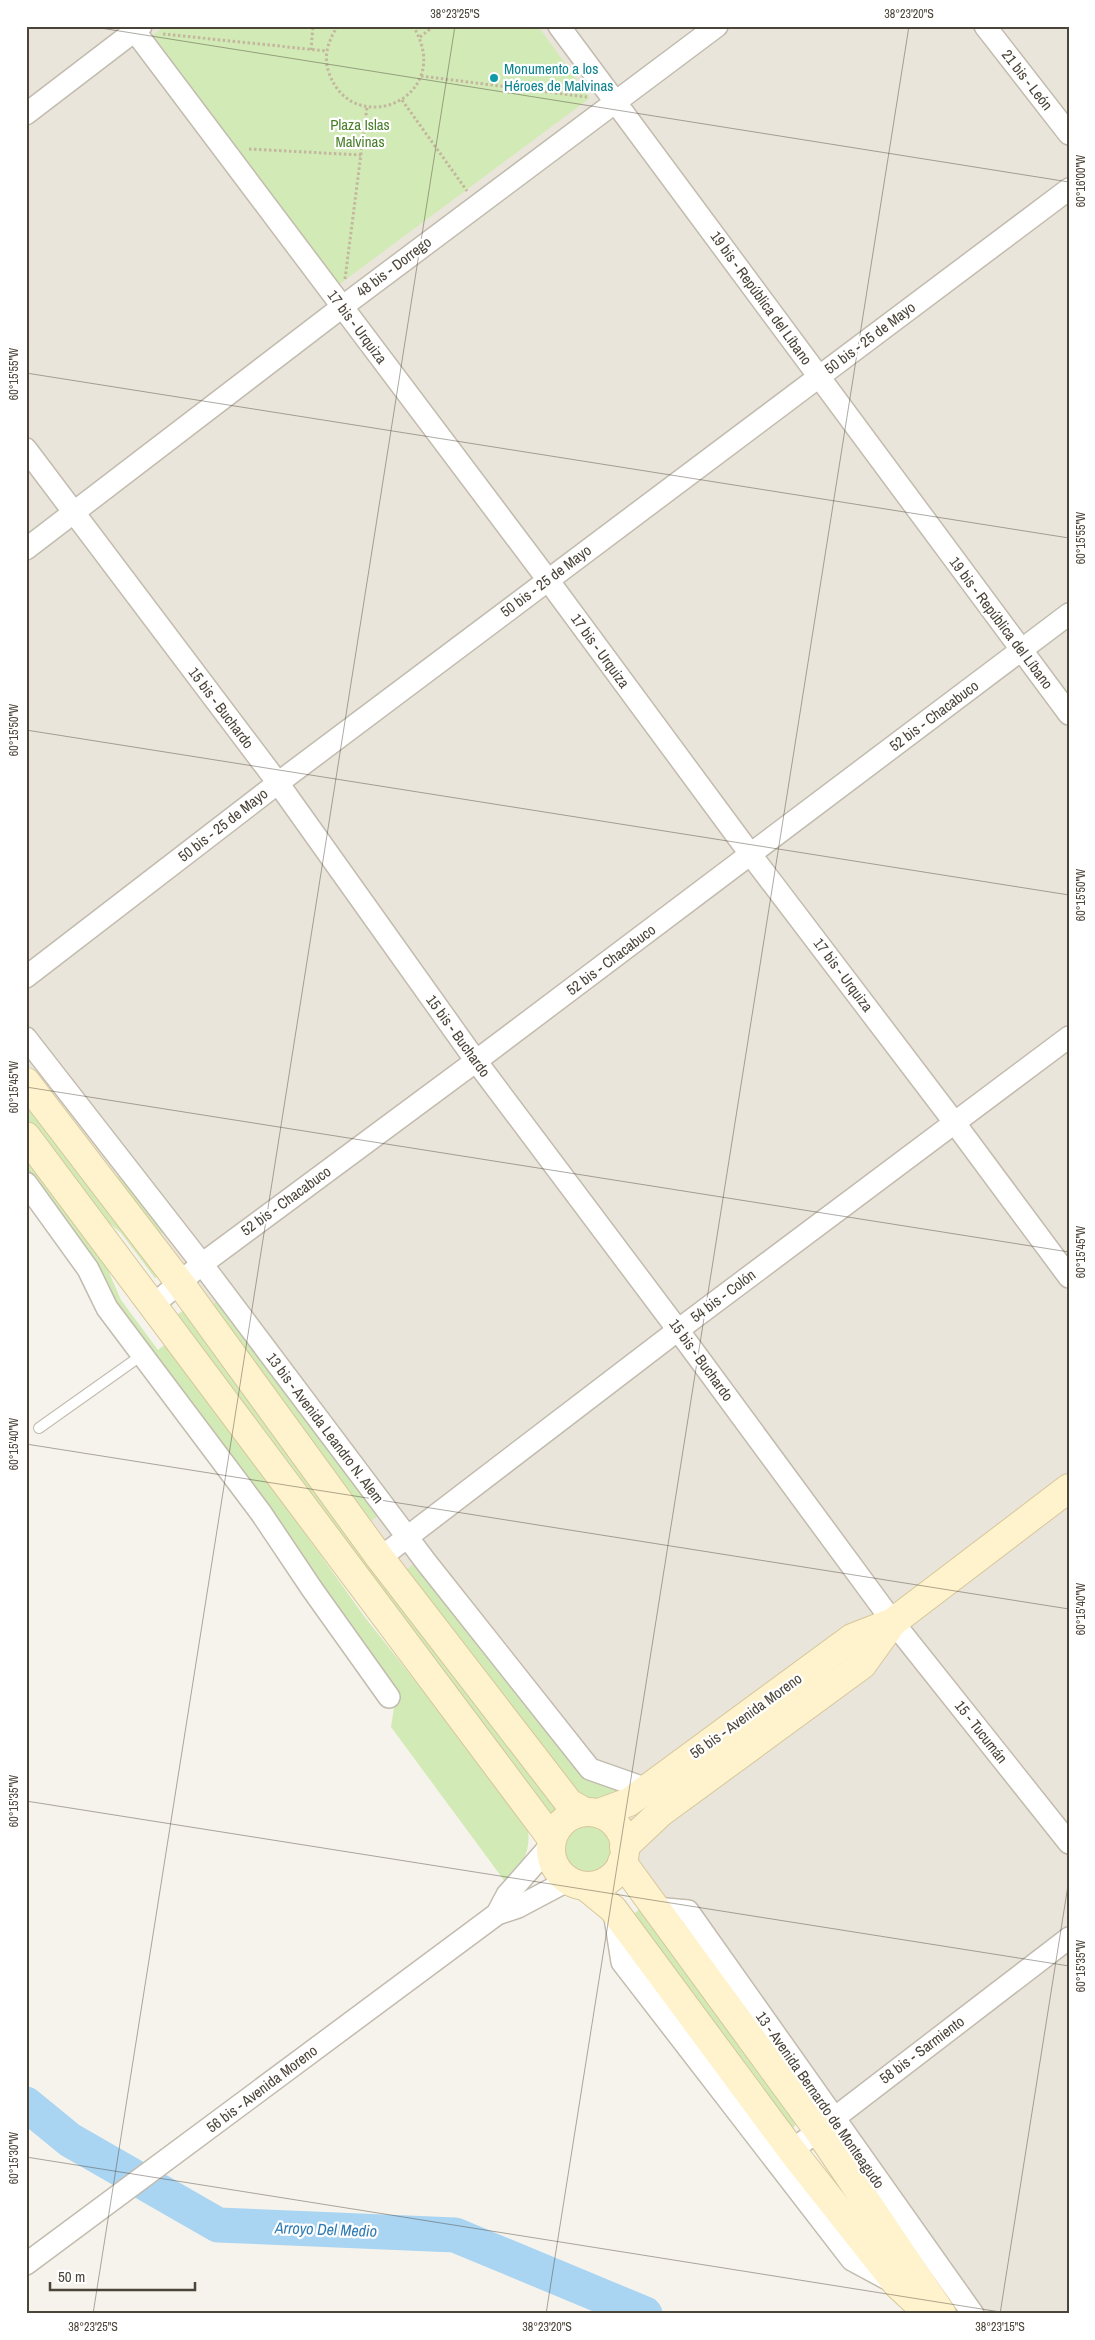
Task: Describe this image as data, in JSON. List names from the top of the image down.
{
  "streets": {
    "main road": ["13 bis - Avenida Leandro N. Alem", "56 bis - Avenida Moreno", "13 - Avenida Bernardo de Monteagudo"],
    "street": [
      "21 bis - León",
      "48 bis - Dorrego",
      "19 bis - República del Líbano",
      "17 bis - Urquiza",
      "50 bis - 25 de Mayo",
      "15 bis - Buchardo",
      "52 bis - Chacabuco",
      "54 bis - Colón",
      "15 - Tucumán",
      "58 bis - Sarmiento"
    ]
  },
  "crossings": [
    ["48 bis - Dorrego", "19 bis - República del Líbano"],
    ["48 bis - Dorrego", "17 bis - Urquiza"],
    ["48 bis - Dorrego", "15 bis - Buchardo"],
    ["19 bis - República del Líbano", "50 bis - 25 de Mayo"],
    ["19 bis - República del Líbano", "52 bis - Chacabuco"],
    ["17 bis - Urquiza", "50 bis - 25 de Mayo"],
    ["17 bis - Urquiza", "52 bis - Chacabuco"],
    ["17 bis - Urquiza", "54 bis - Colón"],
    ["50 bis - 25 de Mayo", "15 bis - Buchardo"],
    ["15 bis - Buchardo", "52 bis - Chacabuco"],
    ["15 bis - Buchardo", "54 bis - Colón"],
    ["15 bis - Buchardo", "56 bis - Avenida Moreno"],
    ["15 bis - Buchardo", "15 - Tucumán"],
    ["52 bis - Chacabuco", "13 bis - Avenida Leandro N. Alem"],
    ["54 bis - Colón", "13 bis - Avenida Leandro N. Alem"],
    ["13 bis - Avenida Leandro N. Alem", "56 bis - Avenida Moreno"],
    ["13 bis - Avenida Leandro N. Alem", "13 - Avenida Bernardo de Monteagudo"],
    ["56 bis - Avenida Moreno", "15 - Tucumán"],
    ["56 bis - Avenida Moreno", "13 - Avenida Bernardo de Monteagudo"],
    ["58 bis - Sarmiento", "13 - Avenida Bernardo de Monteagudo"]
  ],
  "water": ["Arroyo Del Medio"],
  "parks": ["Plaza Islas Malvinas"],
  "places": ["Monumento a los Héroes de Malvinas"],
  "scale_bar": "50 m",
  "coordinates": [
    "38°23'25\"S",
    "38°23'20\"S",
    "60°16'00\"W",
    "60°15'55\"W",
    "60°15'50\"W",
    "60°15'45\"W",
    "60°15'40\"W",
    "60°15'35\"W",
    "60°15'30\"W",
    "38°23'15\"S"
  ]
}
